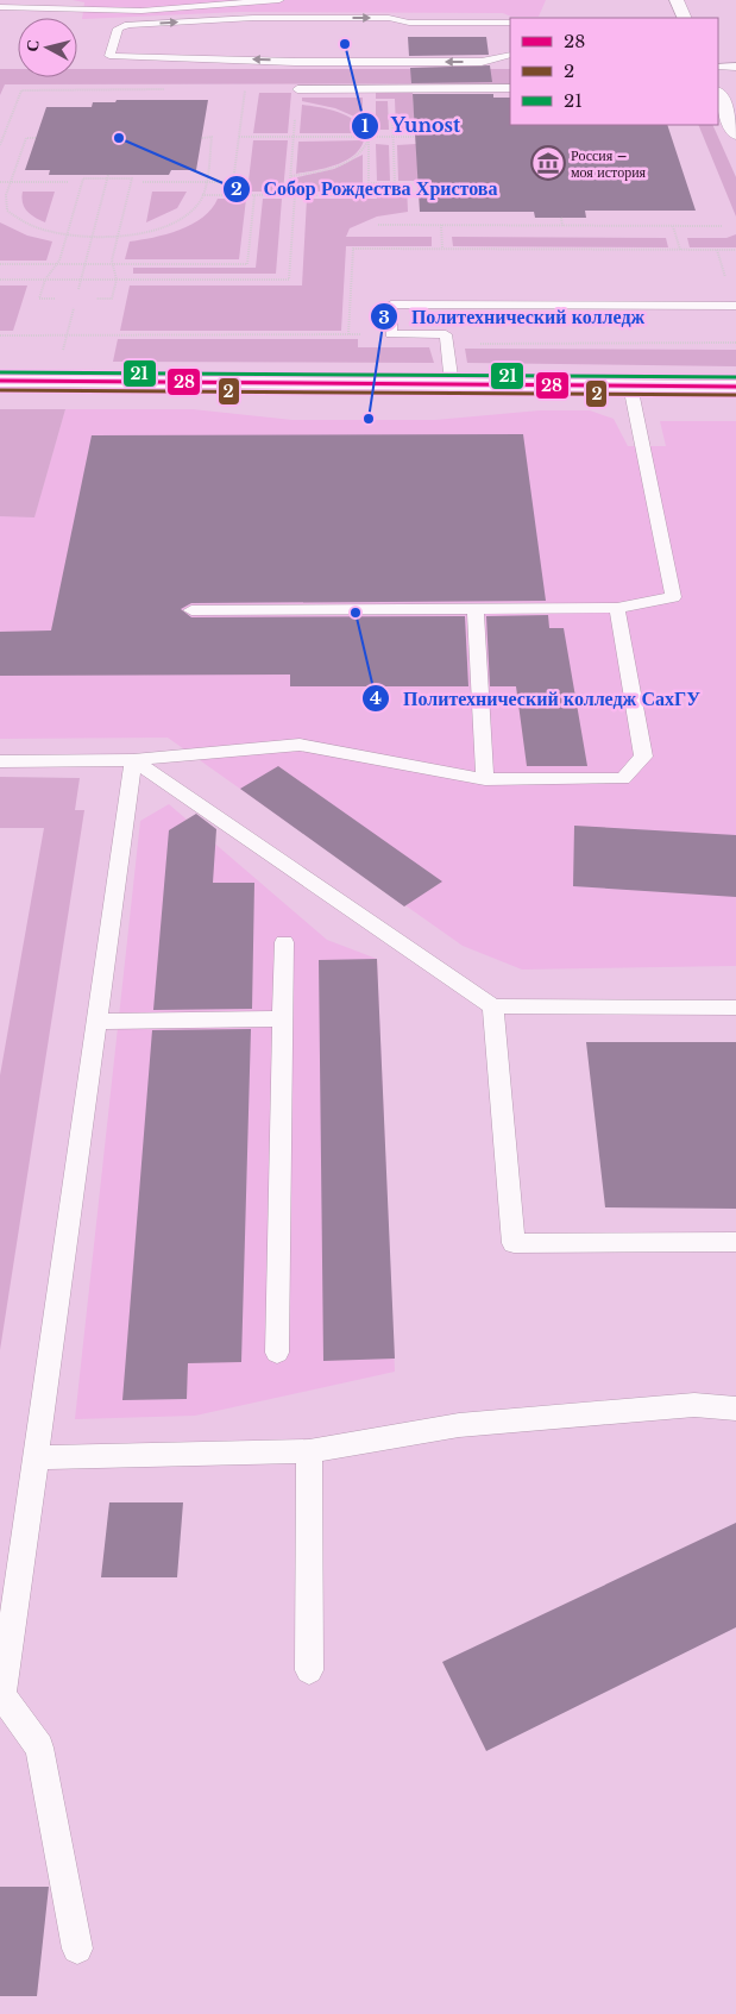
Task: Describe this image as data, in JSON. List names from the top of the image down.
{
  "places": {
    "other": [
      "Yunost",
      "Собор Рождества Христова",
      "Политехнический колледж",
      "Политехнический колледж СахГУ"
    ],
    "museum": ["Россия – моя история"]
  },
  "lines": ["transit line 21", "transit line 28", "transit line 2"],
  "legend": ["28", "2", "21"],
  "north": "left"
}
